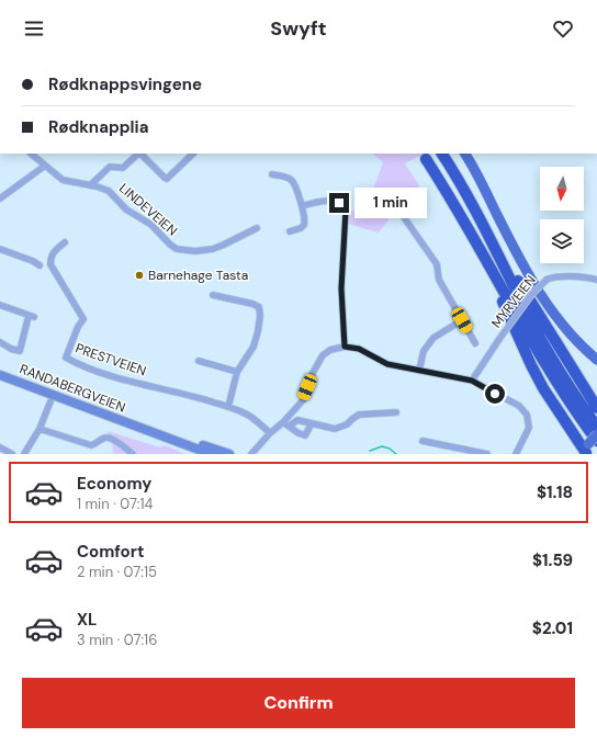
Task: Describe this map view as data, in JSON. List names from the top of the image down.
{
  "streets": {
    "main road": ["RANDABERGVEIEN"],
    "street": ["LINDEVEIEN", "MYRVEIEN", "PRESTVEIEN"]
  },
  "places": ["Barnehage Tasta"],
  "north": "bottom",
  "page": {
    "header": "Swyft",
    "banner": ["Rødknappsvingene", "Rødknapplia"],
    "bubble": "1 min",
    "list": [
      {
        "name": "Economy",
        "note": "1 min · 07:14",
        "value": "$1.18"
      },
      {
        "name": "Comfort",
        "note": "2 min · 07:15",
        "value": "$1.59"
      },
      {
        "name": "XL",
        "note": "3 min · 07:16",
        "value": "$2.01"
      }
    ],
    "buttons": "Confirm"
  }
}
